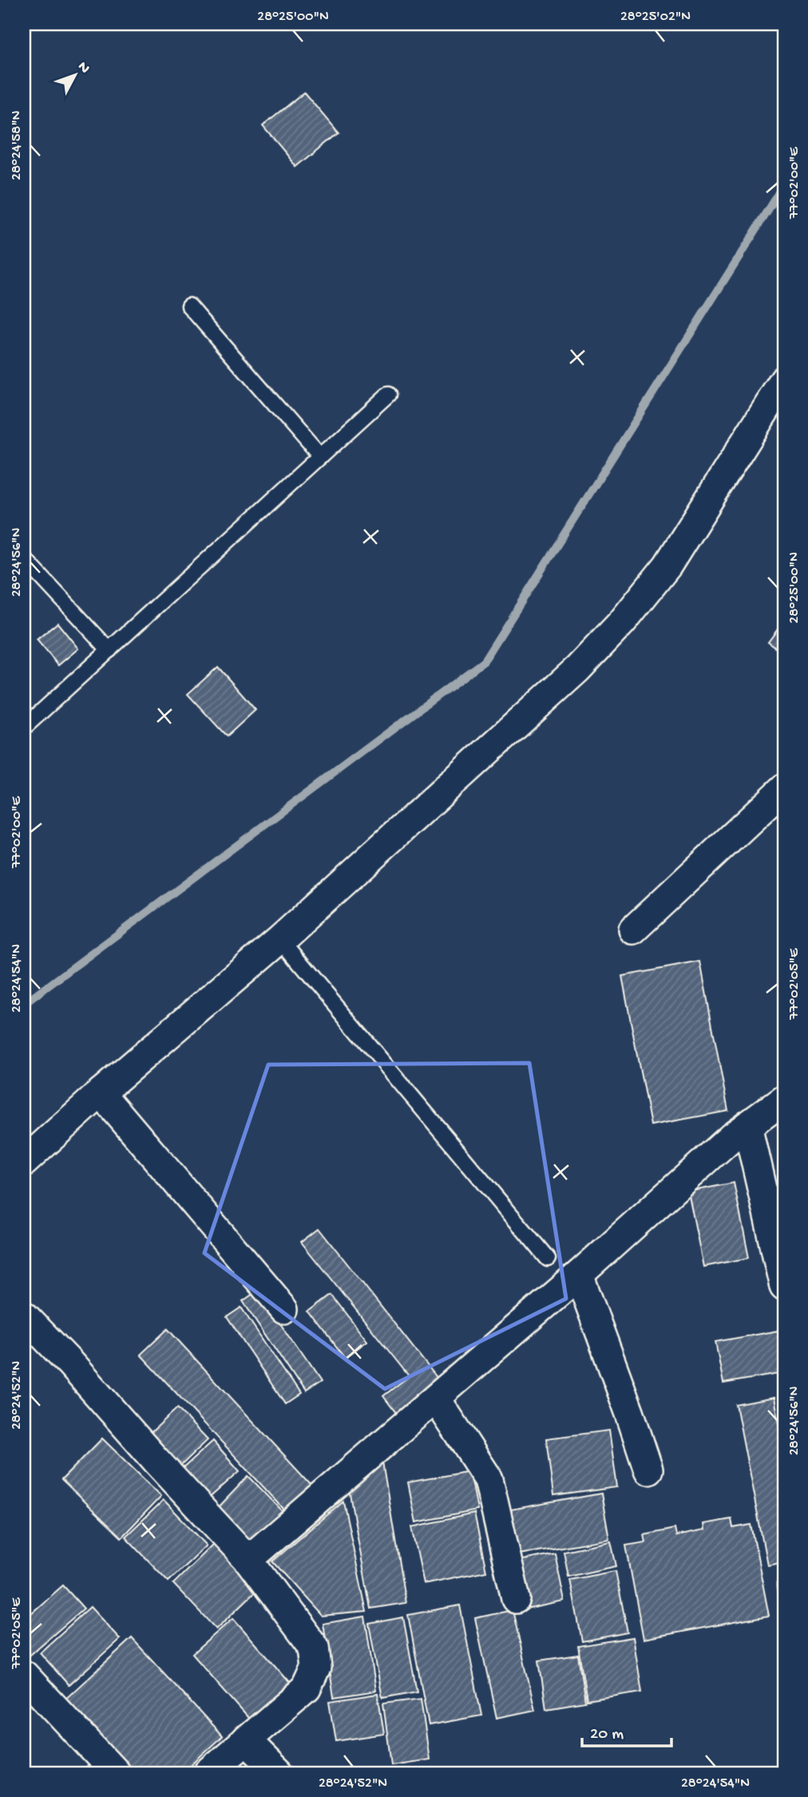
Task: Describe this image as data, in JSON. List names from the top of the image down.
{
  "scale_bar": "20 m",
  "north": "top right",
  "coordinates": [
    "28°25'00\"N",
    "28°25'02\"N",
    "28°24'58\"N",
    "77°02'00\"E",
    "28°24'56\"N",
    "28°24'54\"N",
    "77°02'05\"E",
    "28°24'52\"N"
  ]
}
